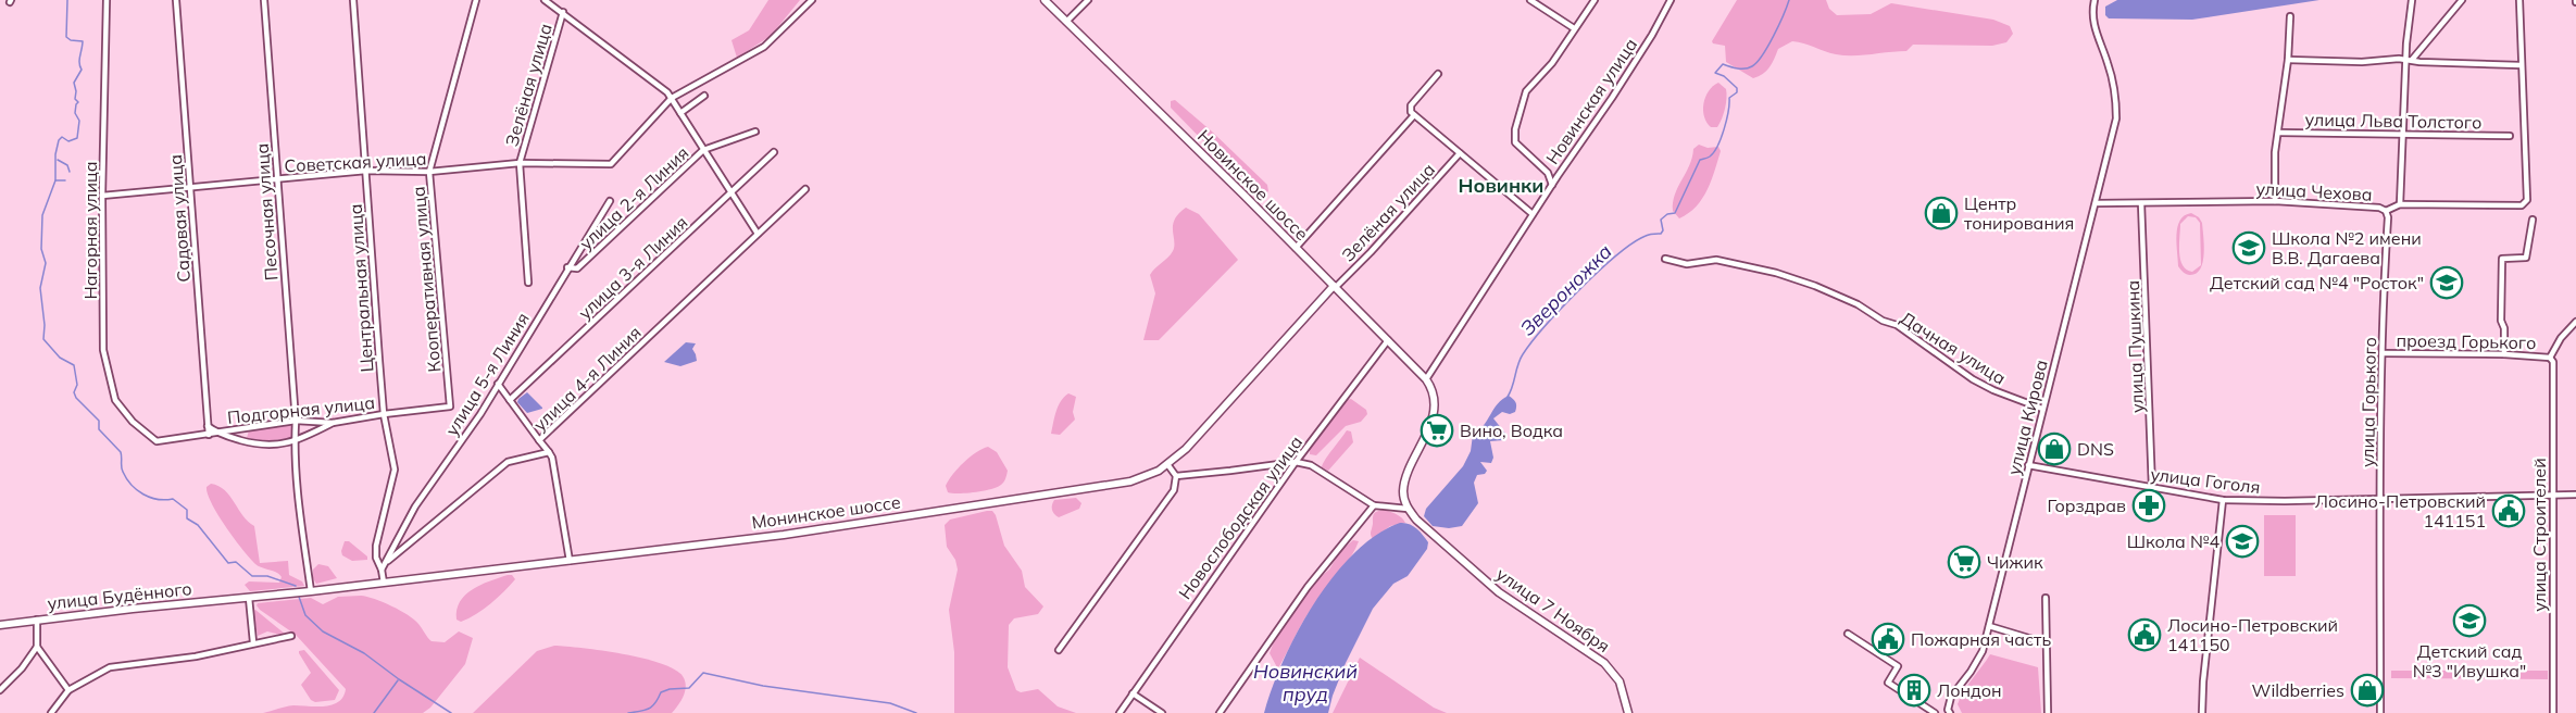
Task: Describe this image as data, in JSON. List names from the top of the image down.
{
  "streets": {
    "main road": [
      "Новинское шоссе",
      "Монинское шоссе",
      "улица Будённого",
      "улица 7 Ноября"
    ],
    "street": [
      "Зелёная улица",
      "Новинская улица",
      "улица Льва Толстого",
      "Советская улица",
      "улица Чехова",
      "улица 2-я Линия",
      "Песочная улица",
      "Садовая улица",
      "Нагорная улица",
      "улица 3-я Линия",
      "Кооперативная улица",
      "Центральная улица",
      "проезд Горького",
      "улица Пушкина",
      "Дачная улица",
      "улица 5-я Линия",
      "улица 4-я Линия",
      "улица Горького",
      "Подгорная улица",
      "улица Кирова",
      "улица Гоголя",
      "Новослободская улица",
      "улица Строителей"
    ]
  },
  "crossings": [
    ["Зелёная улица", "Советская улица"],
    ["Зелёная улица", "Новинское шоссе"],
    ["Зелёная улица", "Монинское шоссе"],
    ["Новинская улица", "Новинское шоссе"],
    ["Советская улица", "Песочная улица"],
    ["Советская улица", "Садовая улица"],
    ["Советская улица", "Нагорная улица"],
    ["Советская улица", "Кооперативная улица"],
    ["Советская улица", "Центральная улица"],
    ["Новинское шоссе", "Монинское шоссе"],
    ["Новинское шоссе", "Новослободская улица"],
    ["Новинское шоссе", "улица 7 Ноября"],
    ["улица Чехова", "улица Пушкина"],
    ["улица Чехова", "улица Горького"],
    ["улица Чехова", "улица Кирова"],
    ["улица 2-я Линия", "улица 5-я Линия"],
    ["Песочная улица", "Подгорная улица"],
    ["Садовая улица", "Подгорная улица"],
    ["Нагорная улица", "Подгорная улица"],
    ["Кооперативная улица", "Подгорная улица"],
    ["Центральная улица", "Подгорная улица"],
    ["Центральная улица", "Монинское шоссе"],
    ["проезд Горького", "улица Горького"],
    ["проезд Горького", "улица Строителей"],
    ["улица Пушкина", "улица Гоголя"],
    ["Дачная улица", "улица Кирова"],
    ["улица 5-я Линия", "улица 4-я Линия"],
    ["улица Горького", "улица Гоголя"],
    ["улица Кирова", "улица Гоголя"],
    ["улица Гоголя", "улица Строителей"],
    ["Монинское шоссе", "улица Будённого"]
  ],
  "districts": ["Новинки"],
  "water": ["Звероножка", "Новинский пруд"],
  "places": {
    "shop": ["Центр тонирования", "DNS", "Wildberries"],
    "school or university": [
      "Школа №2 имени В.В. Дагаева",
      "Детский сад №4 \"Росток\"",
      "Школа №4",
      "Детский сад №3 \"Ивушка\""
    ],
    "supermarket": ["Вино, Водка", "Чижик"],
    "pharmacy": ["Горздрав"],
    "public building": ["Лосино-Петровский 141151", "Лосино-Петровский 141150", "Пожарная часть"],
    "building": ["Лондон"]
  }
}
